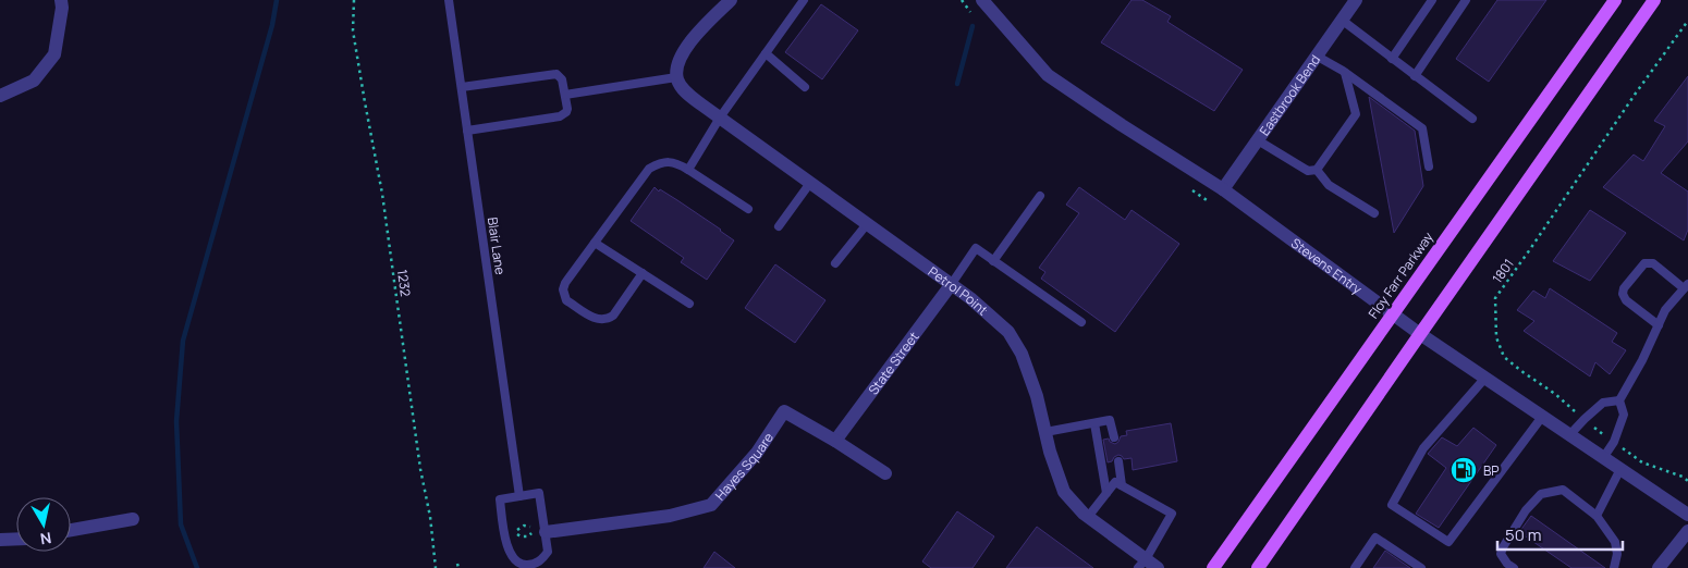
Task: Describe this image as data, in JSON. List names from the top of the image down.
{
  "streets": {
    "main road": ["Floy Farr Parkway"],
    "street": [
      "Eastbrook Bend",
      "Stevens Entry",
      "Petrol Point",
      "State Street",
      "Hayes Square"
    ],
    "lane": ["Blair Lane"],
    "path": ["1801", "1232"]
  },
  "crossings": [
    ["Eastbrook Bend", "Stevens Entry"],
    ["Stevens Entry", "Floy Farr Parkway"],
    ["Petrol Point", "State Street"],
    ["State Street", "Hayes Square"]
  ],
  "places": {
    "fuel station": ["BP"]
  },
  "scale_bar": "50 m",
  "north": "bottom"
}
